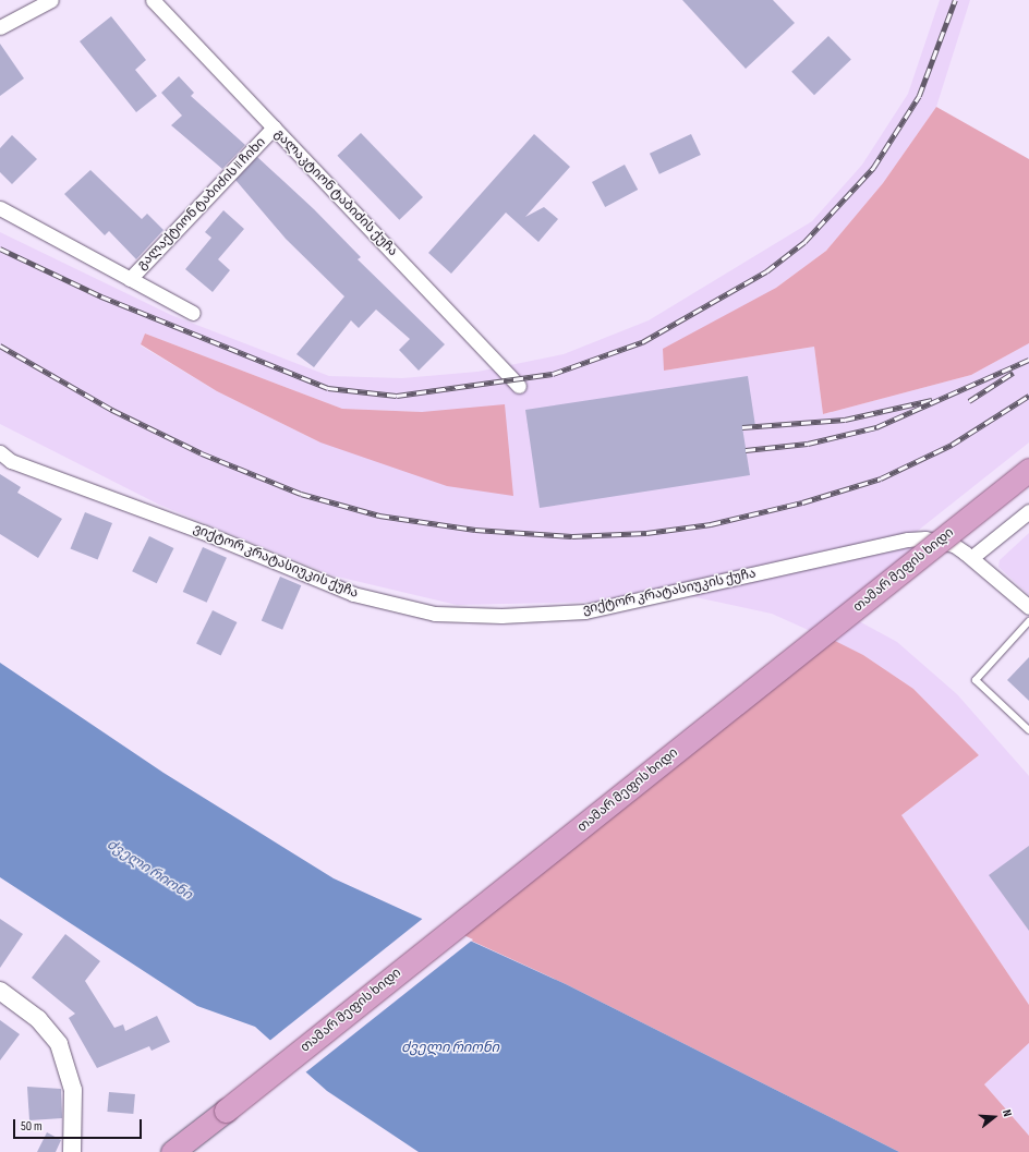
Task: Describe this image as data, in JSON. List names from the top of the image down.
{
  "streets": {
    "highway": ["თამარ მეფის ხიდი"],
    "street": ["გალაკტიონ ტაბიძის ქუჩა", "გალაქტიონ ტაბიძის II ჩიხი", "ვიქტორ კრატასიუკის ქუჩა"]
  },
  "crossings": [
    ["გალაკტიონ ტაბიძის ქუჩა", "გალაქტიონ ტაბიძის II ჩიხი"]
  ],
  "water": ["ძველი რიონი"],
  "scale_bar": "50 m",
  "north": "right"
}
